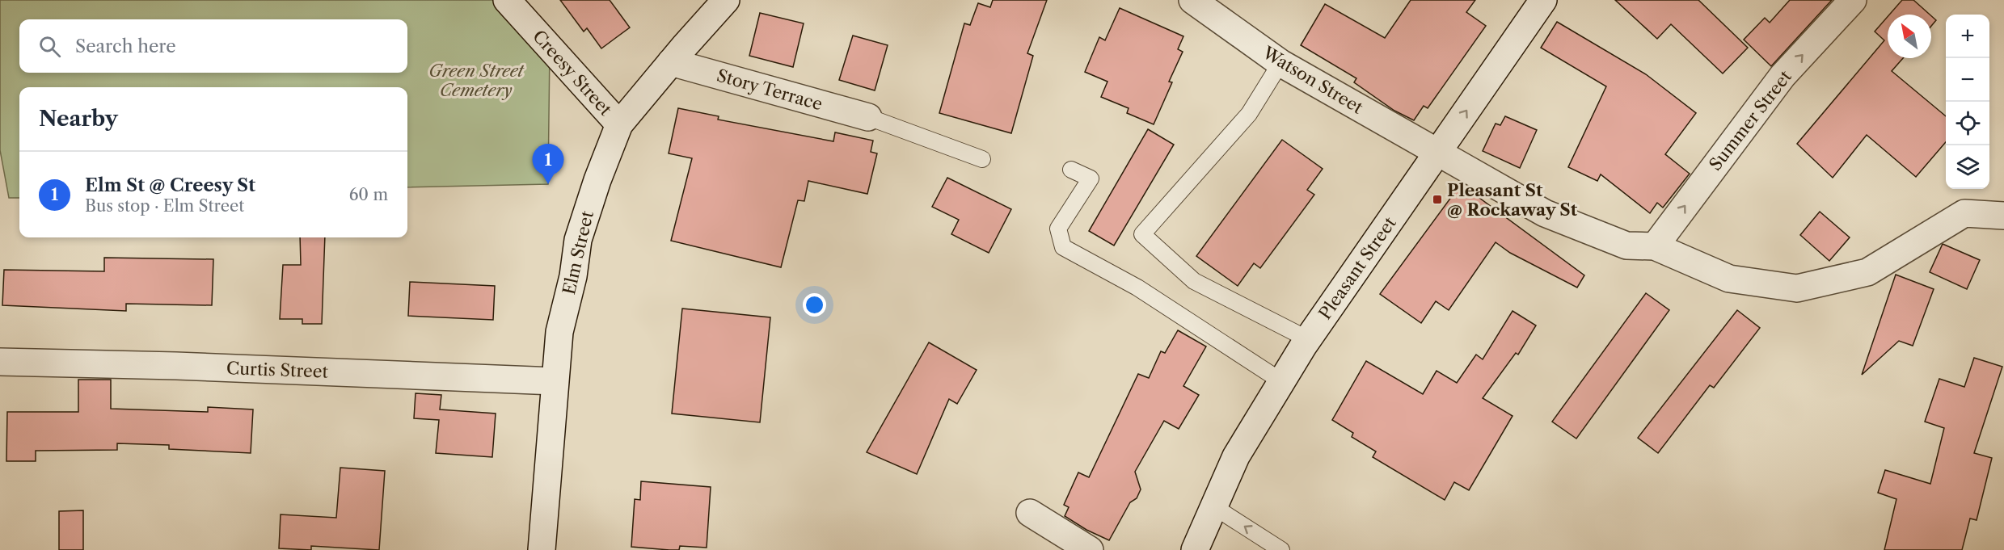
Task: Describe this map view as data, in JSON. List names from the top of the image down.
{
  "streets": {
    "street": [
      "Creesy Street",
      "Watson Street",
      "Story Terrace",
      "Summer Street",
      "Elm Street",
      "Pleasant Street",
      "Curtis Street"
    ]
  },
  "crossings": [
    ["Creesy Street", "Elm Street"],
    ["Watson Street", "Summer Street"],
    ["Watson Street", "Pleasant Street"],
    ["Story Terrace", "Elm Street"],
    ["Elm Street", "Curtis Street"]
  ],
  "one_way": ["Summer Street"],
  "parks": ["Green Street Cemetery"],
  "places": {
    "transit": ["Pleasant St @ Rockaway St"]
  },
  "north": "top left",
  "page": {
    "map_buttons": ["+", "−"],
    "search": "Search here",
    "heading": "Nearby",
    "pins": "1",
    "list": [
      {
        "mark": "1",
        "name": "Elm St @ Creesy St",
        "note": "Bus stop · Elm Street",
        "value": "60 m"
      }
    ]
  }
}
